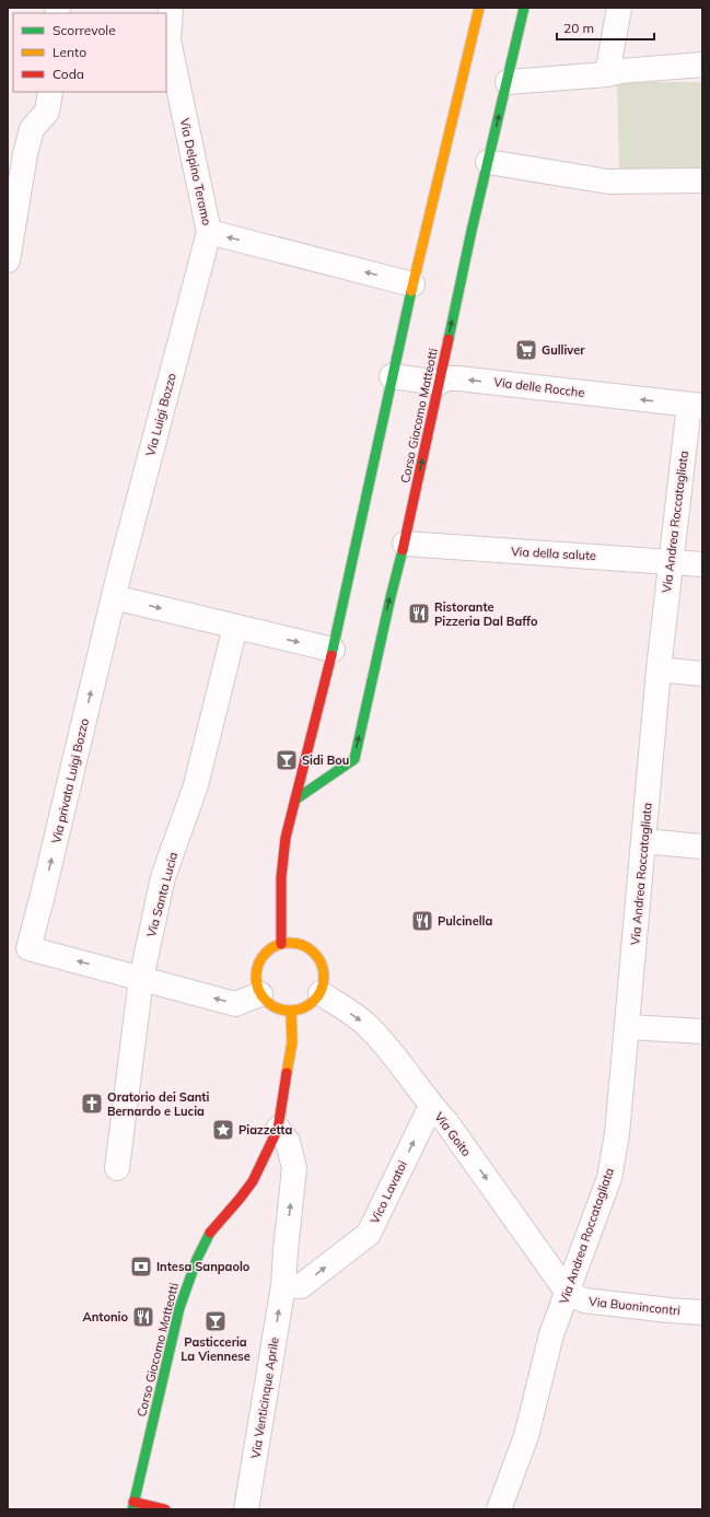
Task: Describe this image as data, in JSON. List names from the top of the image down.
{
  "streets": {
    "street": [
      "Via Delpino Teramo",
      "Via delle Rocche",
      "Via Luigi Bozzo",
      "Corso Giacomo Matteotti",
      "Via Andrea Roccatagliata",
      "Via della salute",
      "Via privata Luigi Bozzo",
      "Via Santa Lucia",
      "Via Goito",
      "Vico Lavatoi",
      "Via Buonincontri",
      "Via Venticinque Aprile"
    ]
  },
  "crossings": [
    ["Via Delpino Teramo", "Via Luigi Bozzo"],
    ["Via delle Rocche", "Corso Giacomo Matteotti"],
    ["Via delle Rocche", "Via Andrea Roccatagliata"],
    ["Via Luigi Bozzo", "Via privata Luigi Bozzo"],
    ["Corso Giacomo Matteotti", "Via della salute"],
    ["Corso Giacomo Matteotti", "Via privata Luigi Bozzo"],
    ["Corso Giacomo Matteotti", "Via Goito"],
    ["Corso Giacomo Matteotti", "Via Venticinque Aprile"],
    ["Via Andrea Roccatagliata", "Via della salute"],
    ["Via Andrea Roccatagliata", "Via Goito"],
    ["Via Andrea Roccatagliata", "Via Buonincontri"],
    ["Via privata Luigi Bozzo", "Via Santa Lucia"],
    ["Via privata Luigi Bozzo", "Via Goito"],
    ["Via Goito", "Vico Lavatoi"],
    ["Via Goito", "Via Buonincontri"],
    ["Vico Lavatoi", "Via Venticinque Aprile"]
  ],
  "one_way": [
    "Via Delpino Teramo",
    "Via Goito",
    "Vico Lavatoi",
    "Via Venticinque Aprile"
  ],
  "places": {
    "supermarket": ["Gulliver"],
    "restaurant": ["Ristorante Pizzeria Dal Baffo", "Pulcinella", "Antonio"],
    "bar": ["Sidi Bou", "Pasticceria La Viennese"],
    "church": ["Oratorio dei Santi Bernardo e Lucia"],
    "place": ["Piazzetta"],
    "bank": ["Intesa Sanpaolo"]
  },
  "legend": ["Scorrevole", "Lento", "Coda"],
  "scale_bar": "20 m"
}
